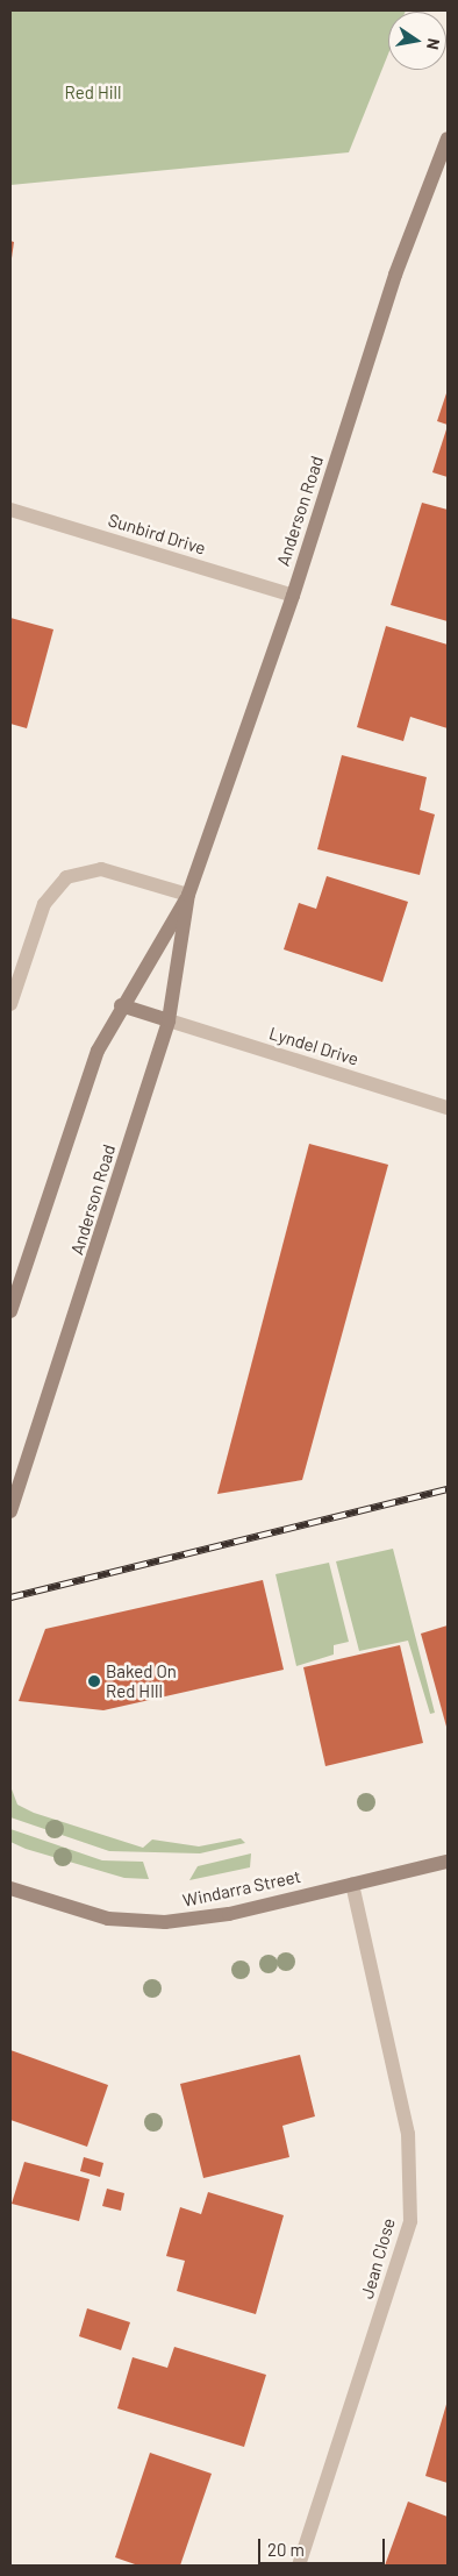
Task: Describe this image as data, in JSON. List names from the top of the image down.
{
  "streets": {
    "street": [
      "Anderson Road",
      "Sunbird Drive",
      "Lyndel Drive",
      "Windarra Street",
      "Jean Close"
    ]
  },
  "crossings": [
    ["Anderson Road", "Sunbird Drive"],
    ["Anderson Road", "Lyndel Drive"],
    ["Windarra Street", "Jean Close"]
  ],
  "parks": ["Red Hill"],
  "places": ["Baked On Red HIll"],
  "scale_bar": "20 m",
  "north": "right"
}
